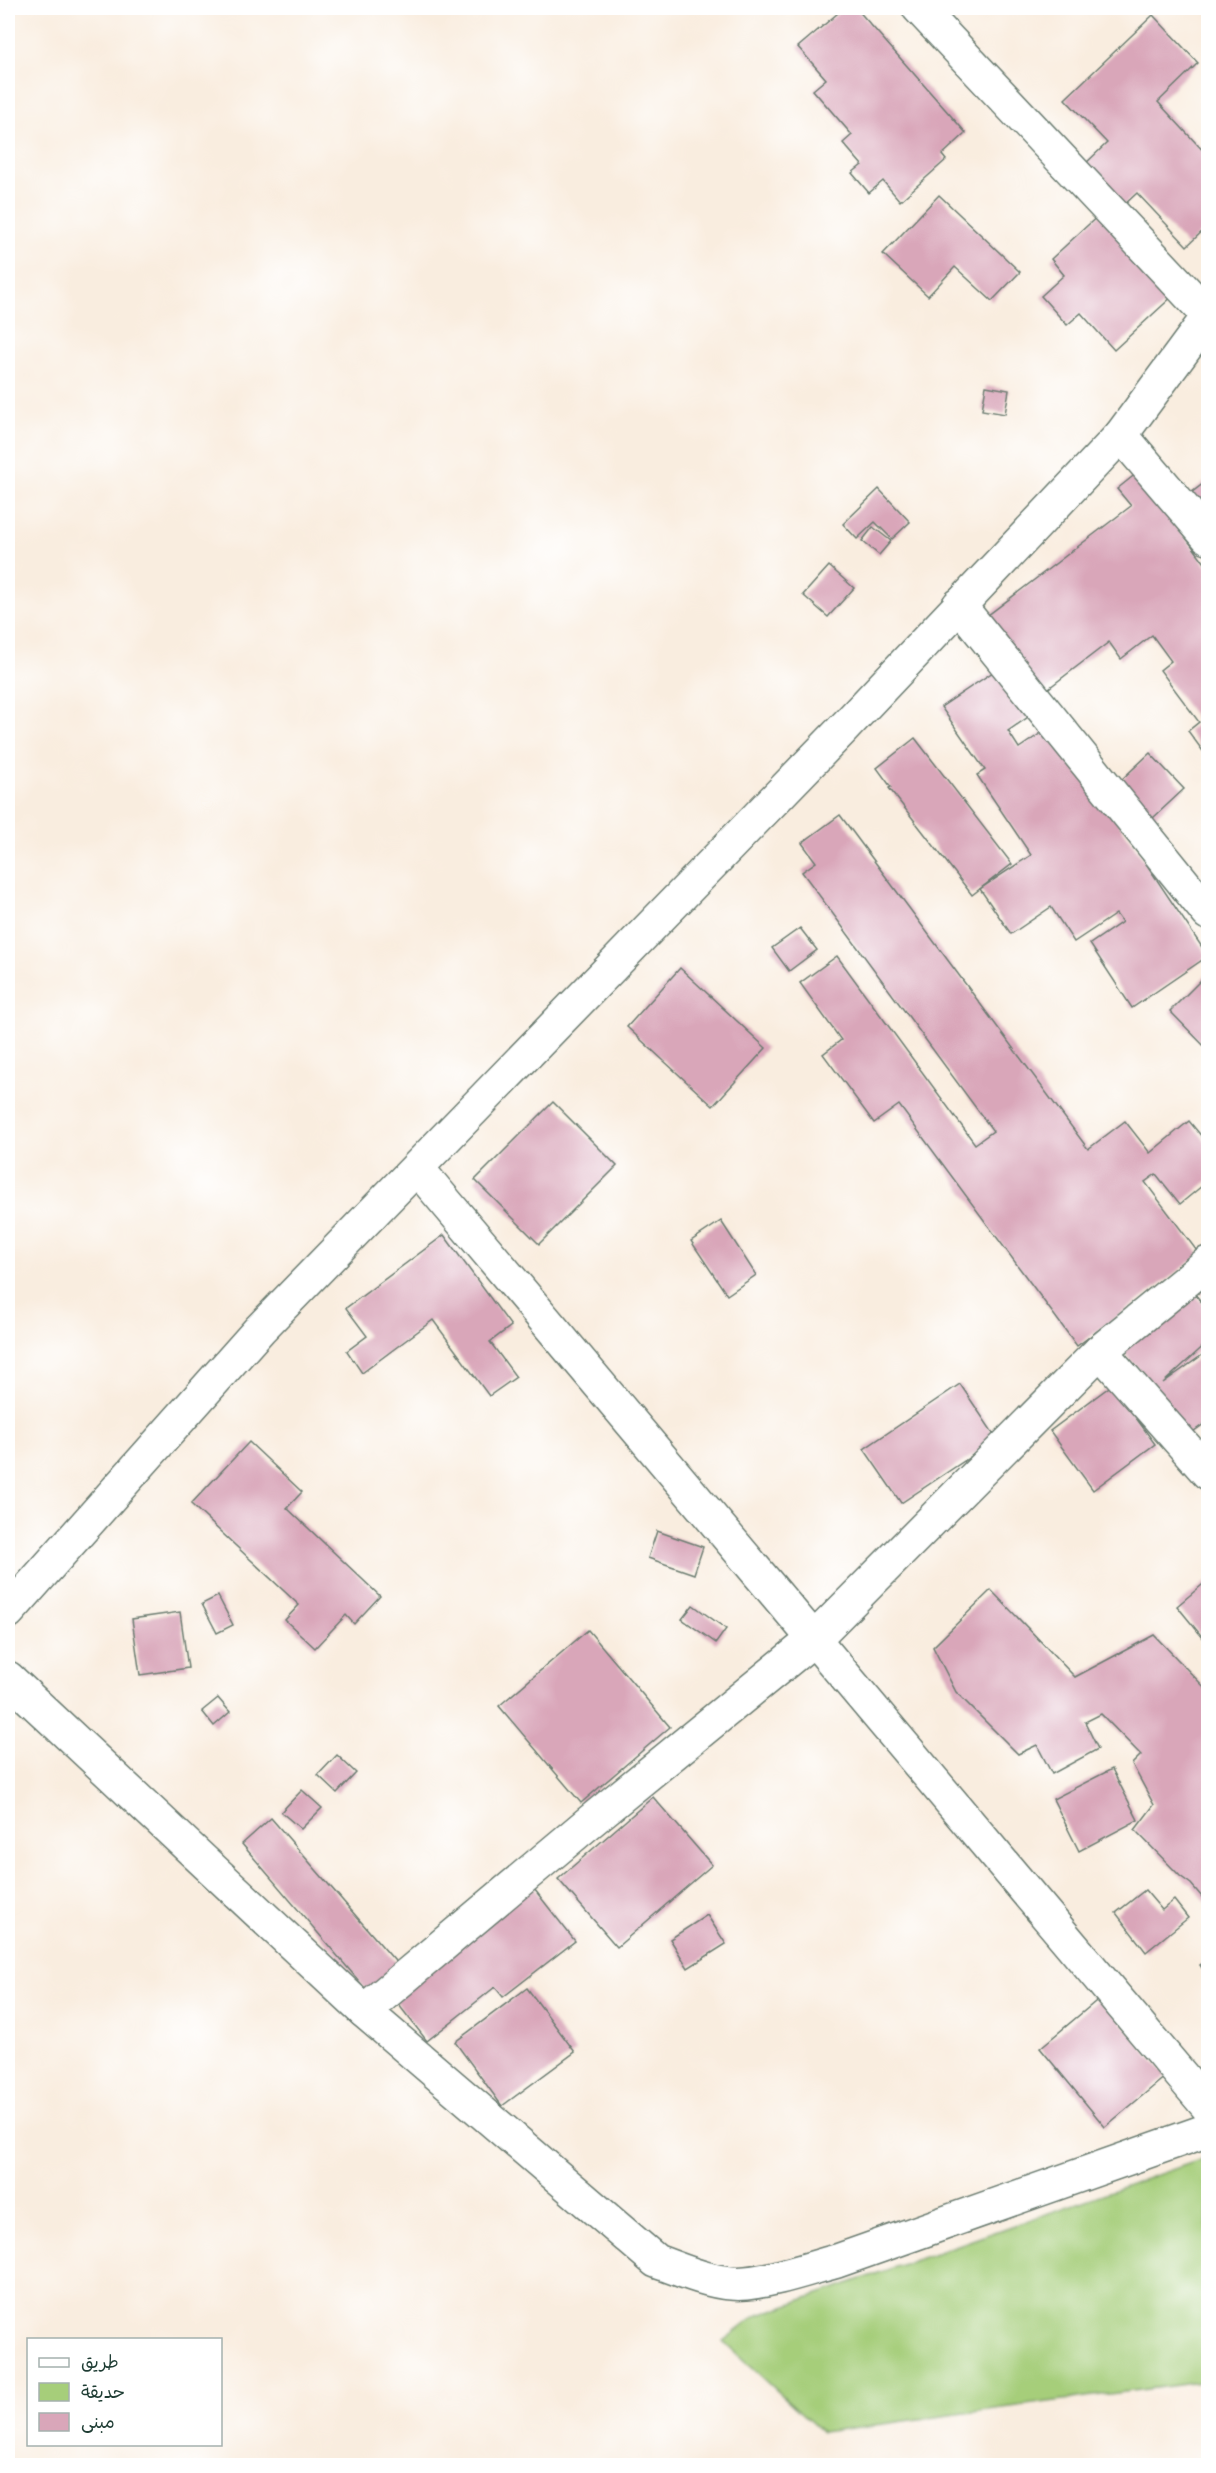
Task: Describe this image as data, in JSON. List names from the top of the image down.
{
  "legend": ["طريق", "حديقة", "مبنى"]
}
